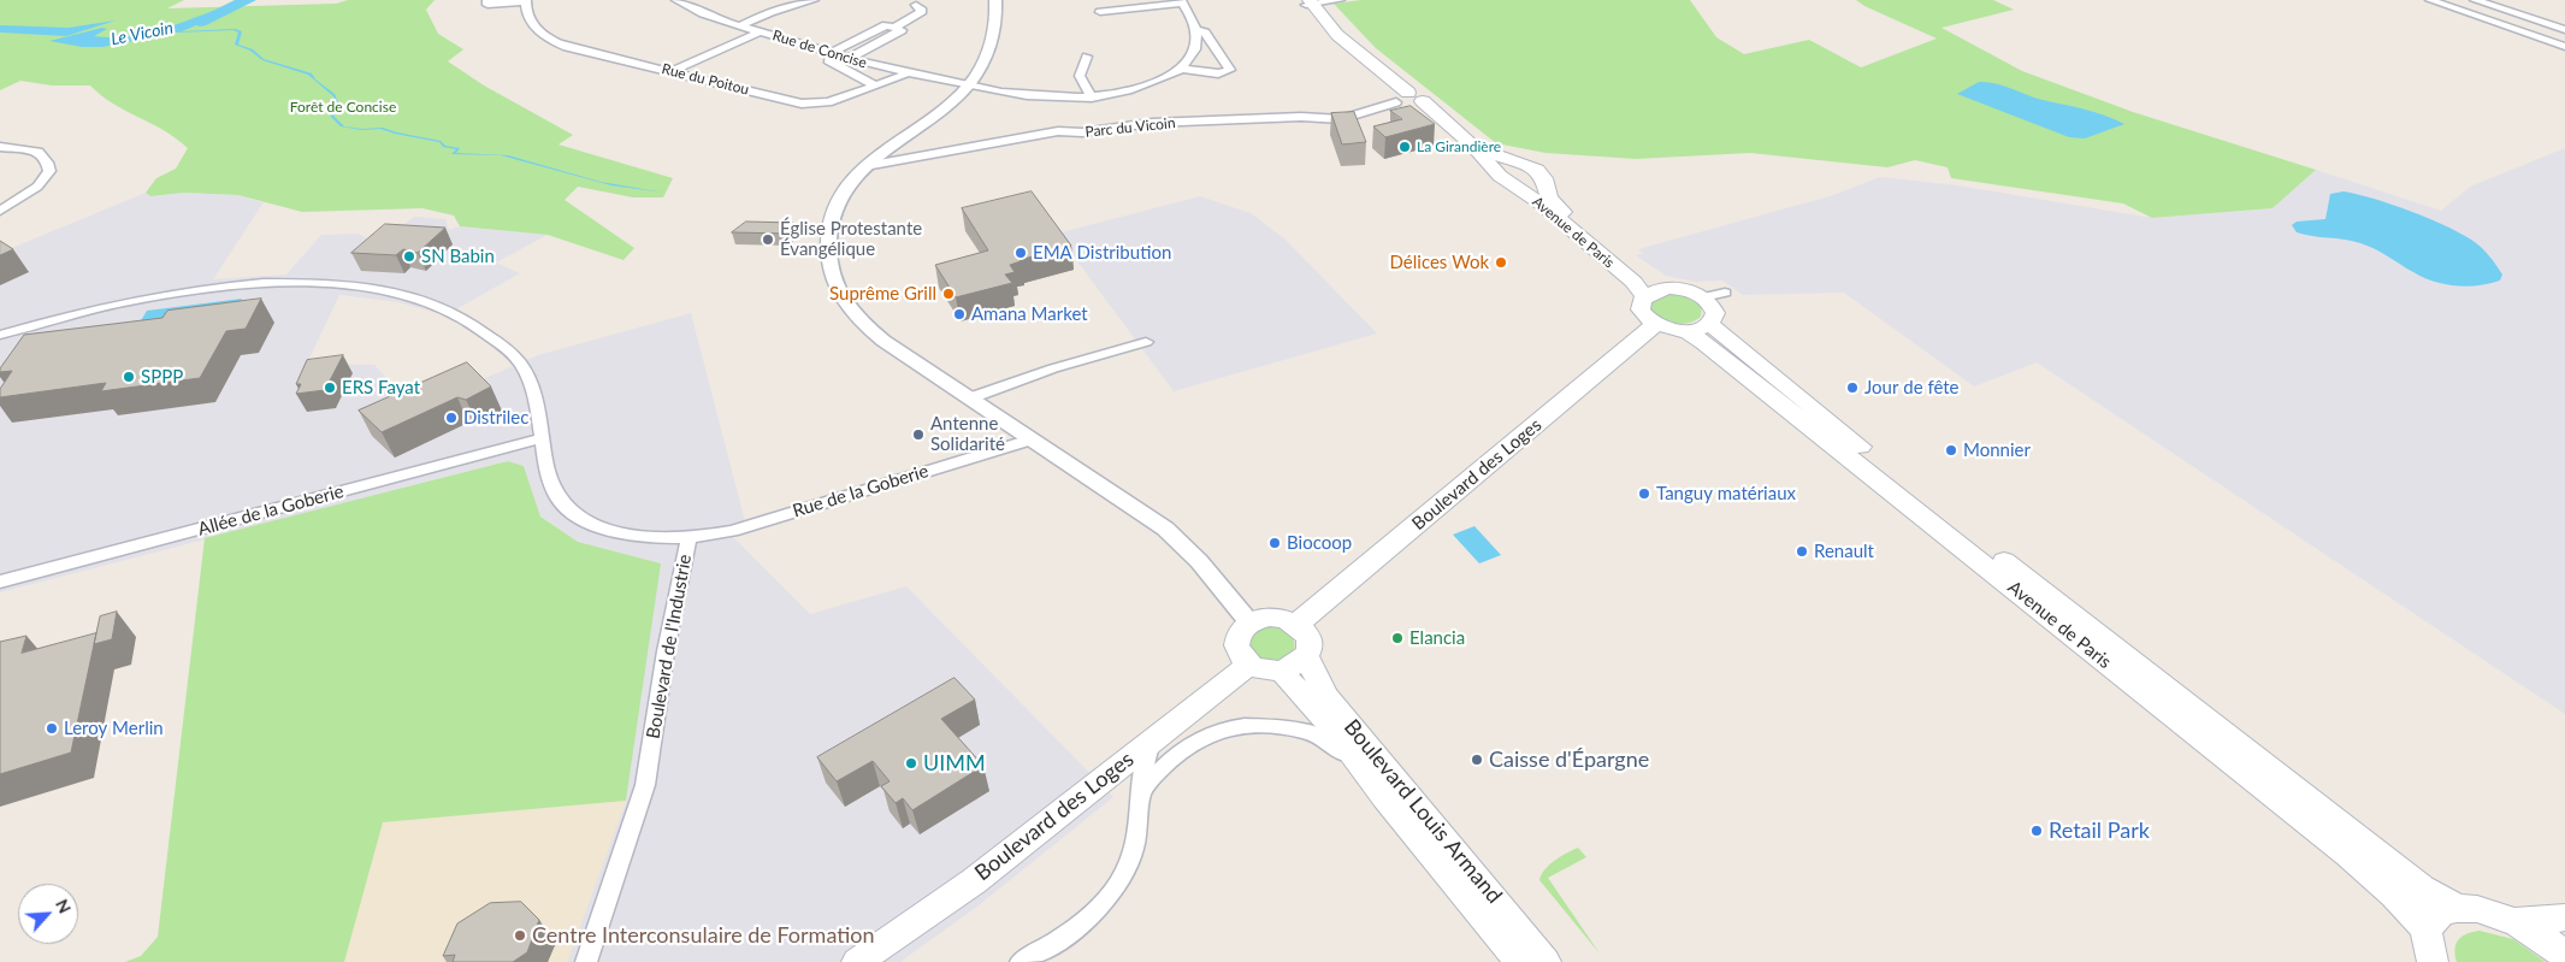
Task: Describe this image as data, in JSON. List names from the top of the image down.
{
  "streets": {
    "main road": ["Avenue de Paris", "Boulevard des Loges", "Boulevard Louis Armand"],
    "street": [
      "Rue de Concise",
      "Rue du Poitou",
      "Parc du Vicoin",
      "Rue de la Goberie",
      "Allée de la Goberie",
      "Boulevard de l'Industrie"
    ]
  },
  "crossings": [
    ["Rue de Concise", "Rue du Poitou"],
    ["Parc du Vicoin", "Avenue de Paris"],
    ["Boulevard des Loges", "Boulevard Louis Armand"],
    ["Rue de la Goberie", "Boulevard de l'Industrie"],
    ["Allée de la Goberie", "Boulevard de l'Industrie"]
  ],
  "water": ["Le Vicoin"],
  "parks": ["Forêt de Concise"],
  "places": [
    "La Girandière",
    "Église Protestante Évangélique",
    "EMA Distribution",
    "SN Babin",
    "Délices Wok",
    "Suprême Grill",
    "Amana Market",
    "SPPP",
    "ERS Fayat",
    "Jour de fête",
    "Distrilec",
    "Antenne Solidarité",
    "Monnier",
    "Tanguy matériaux",
    "Biocoop",
    "Renault",
    "Elancia",
    "Leroy Merlin",
    "Caisse d'Épargne",
    "UIMM",
    "Retail Park",
    "Centre Interconsulaire de Formation"
  ],
  "north": "top right"
}
